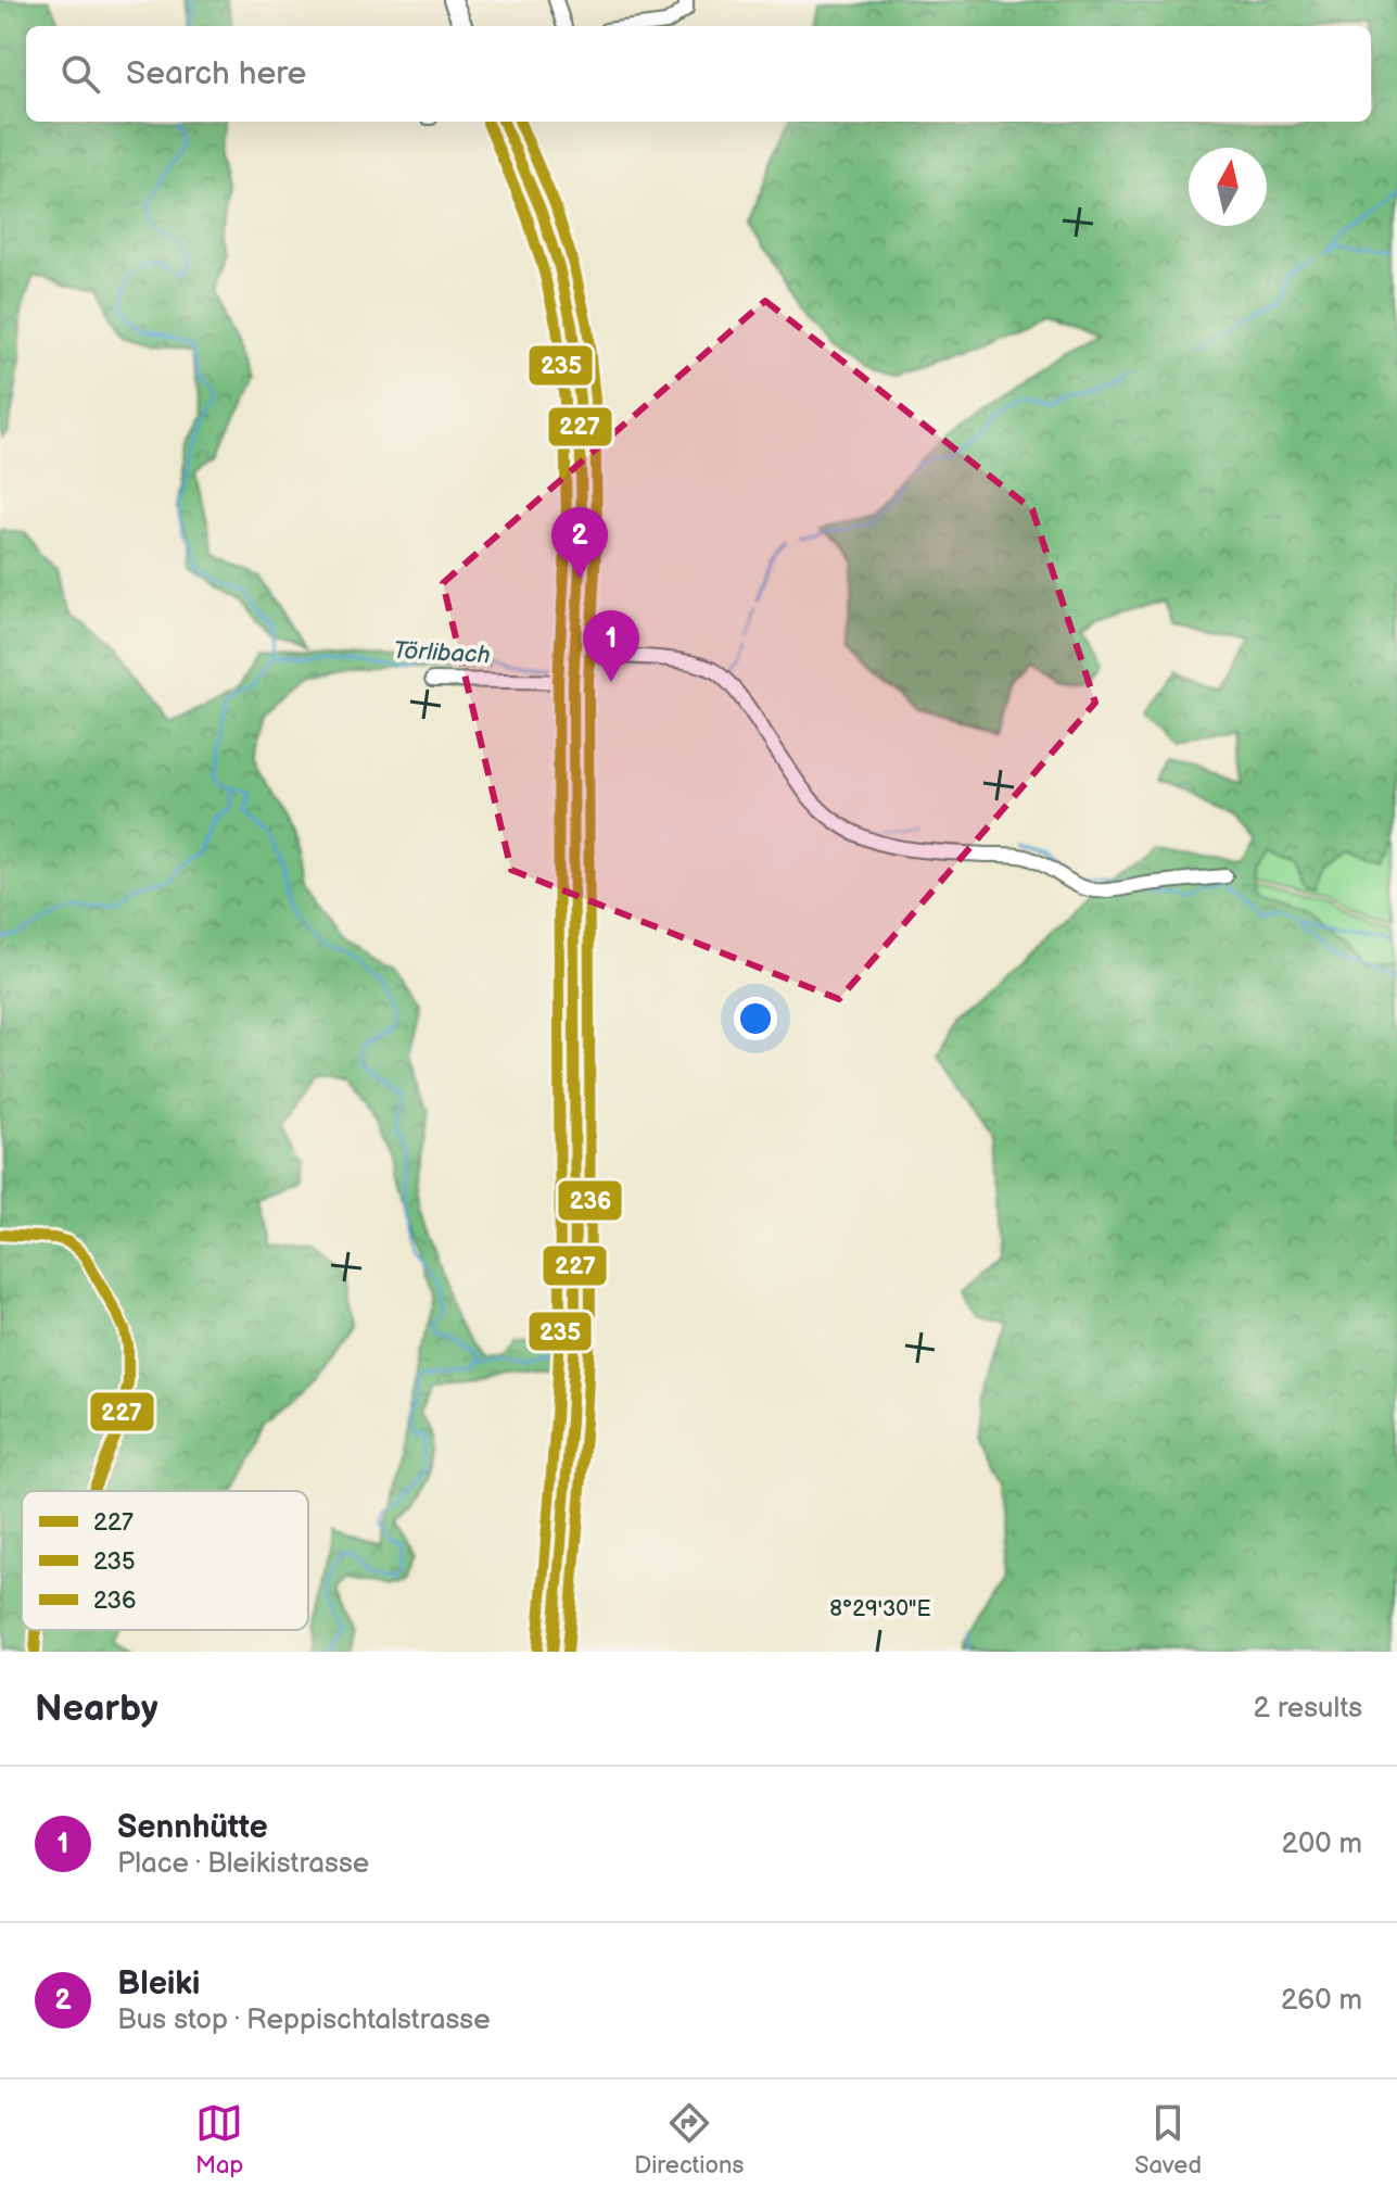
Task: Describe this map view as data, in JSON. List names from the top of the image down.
{
  "water": ["Törlibach"],
  "lines": ["transit line 227", "transit line 236", "transit line 235"],
  "legend": ["227", "235", "236"],
  "north": "top",
  "page": {
    "search": "Search here",
    "pins": ["2", "1"],
    "heading": ["Nearby", "2 results"],
    "list": [
      {
        "mark": "1",
        "name": "Sennhütte",
        "note": "Place · Bleikistrasse",
        "value": "200 m"
      },
      {
        "mark": "2",
        "name": "Bleiki",
        "note": "Bus stop · Reppischtalstrasse",
        "value": "260 m"
      }
    ],
    "nav": ["Map", "Directions", "Saved"]
  },
  "coordinates": ["8°29'30\"E"]
}
